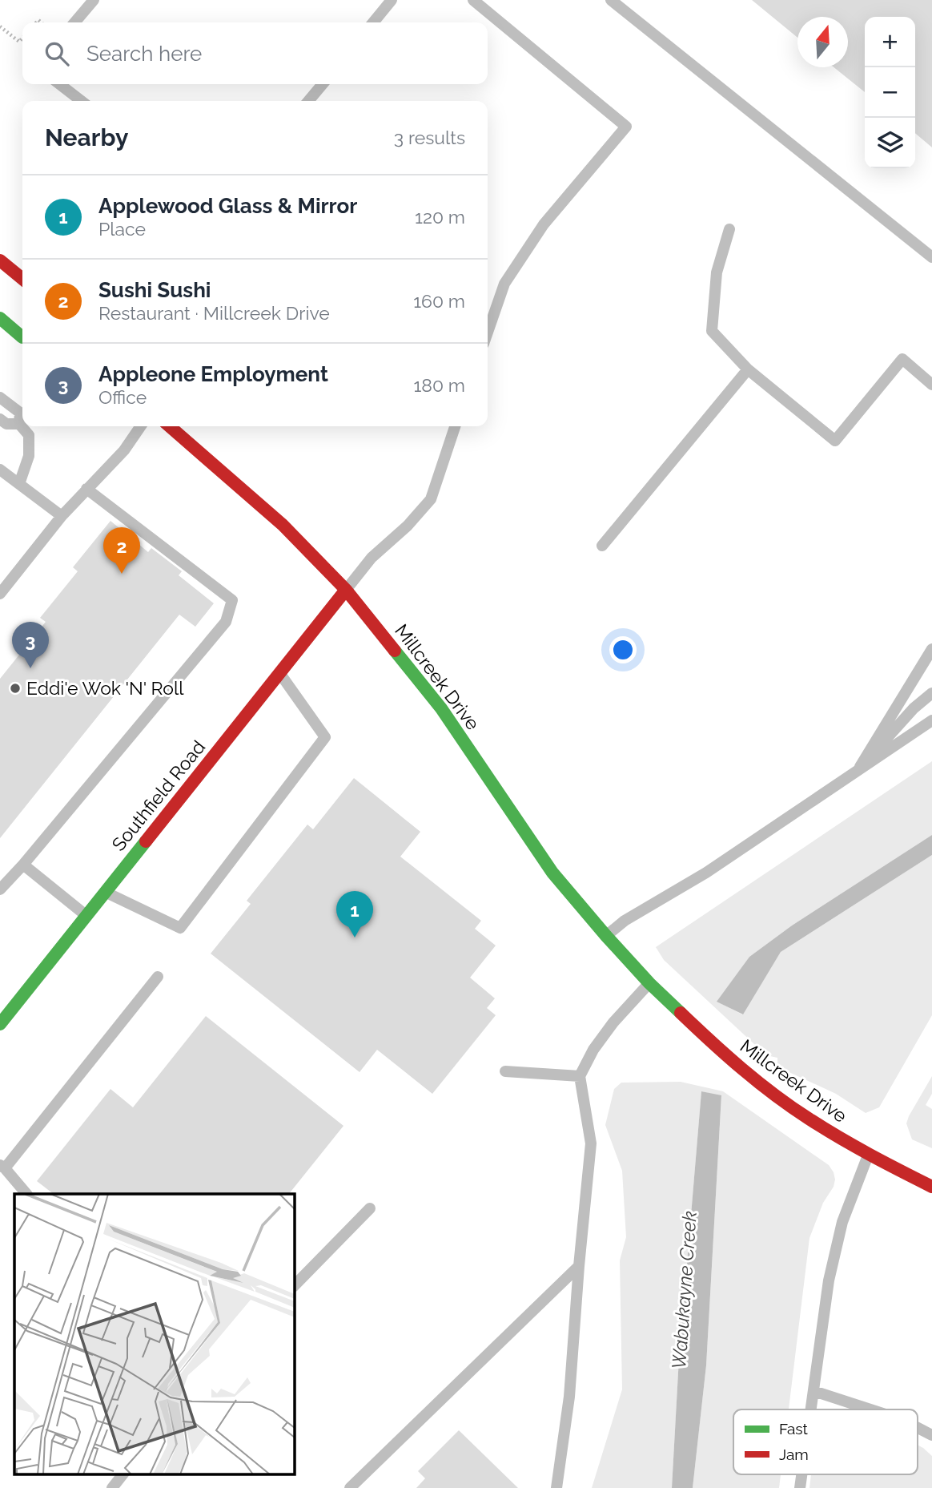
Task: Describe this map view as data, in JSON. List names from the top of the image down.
{
  "streets": {
    "street": ["Millcreek Drive", "Southfield Road"]
  },
  "crossings": [
    ["Millcreek Drive", "Southfield Road"]
  ],
  "water": ["Wabukayne Creek"],
  "places": ["Eddi'e Wok 'N' Roll"],
  "legend": ["Fast", "Jam"],
  "north": "top",
  "page": {
    "map_buttons": ["+", "−"],
    "search": "Search here",
    "heading": ["Nearby", "3 results"],
    "list": [
      {
        "mark": "1",
        "name": "Applewood Glass & Mirror",
        "note": "Place",
        "value": "120 m"
      },
      {
        "mark": "2",
        "name": "Sushi Sushi",
        "note": "Restaurant · Millcreek Drive",
        "value": "160 m"
      },
      {
        "mark": "3",
        "name": "Appleone Employment",
        "note": "Office",
        "value": "180 m"
      }
    ],
    "pins": ["2", "3", "1"]
  }
}
